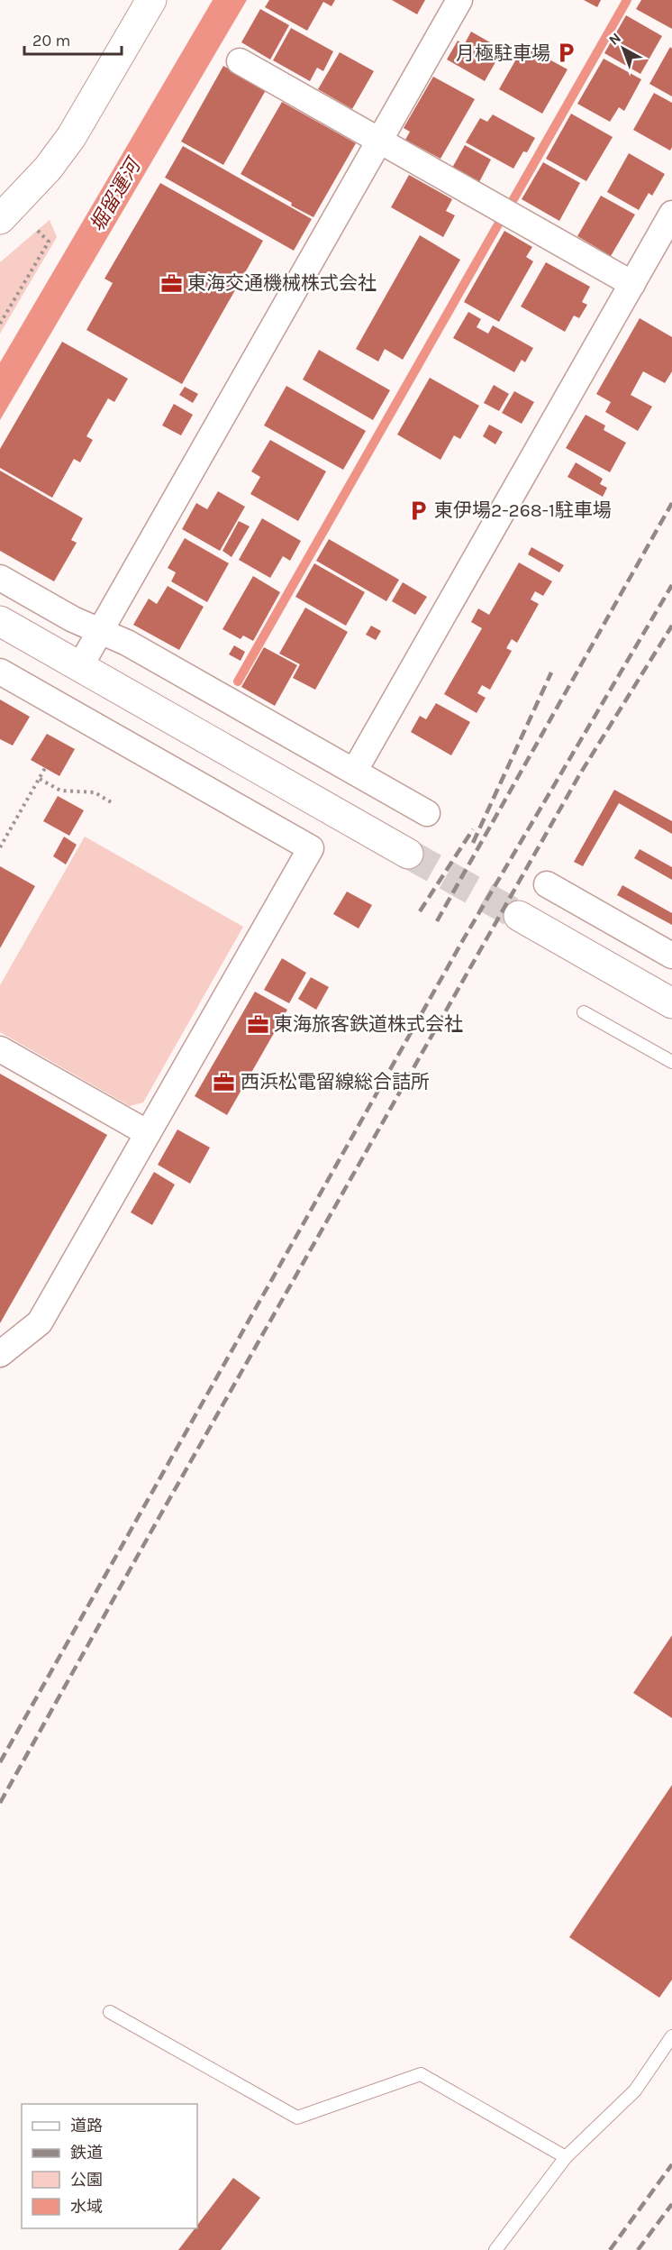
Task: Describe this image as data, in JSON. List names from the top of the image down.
{
  "water": ["堀留運河"],
  "places": {
    "parking": ["月極駐車場", "東伊場2-268-1駐車場"],
    "office": ["東海交通機械株式会社", "東海旅客鉄道株式会社", "西浜松電留線総合詰所"]
  },
  "legend": [
    "道路",
    "鉄道",
    "公園",
    "水域"
  ],
  "scale_bar": "20 m",
  "north": "top left"
}
